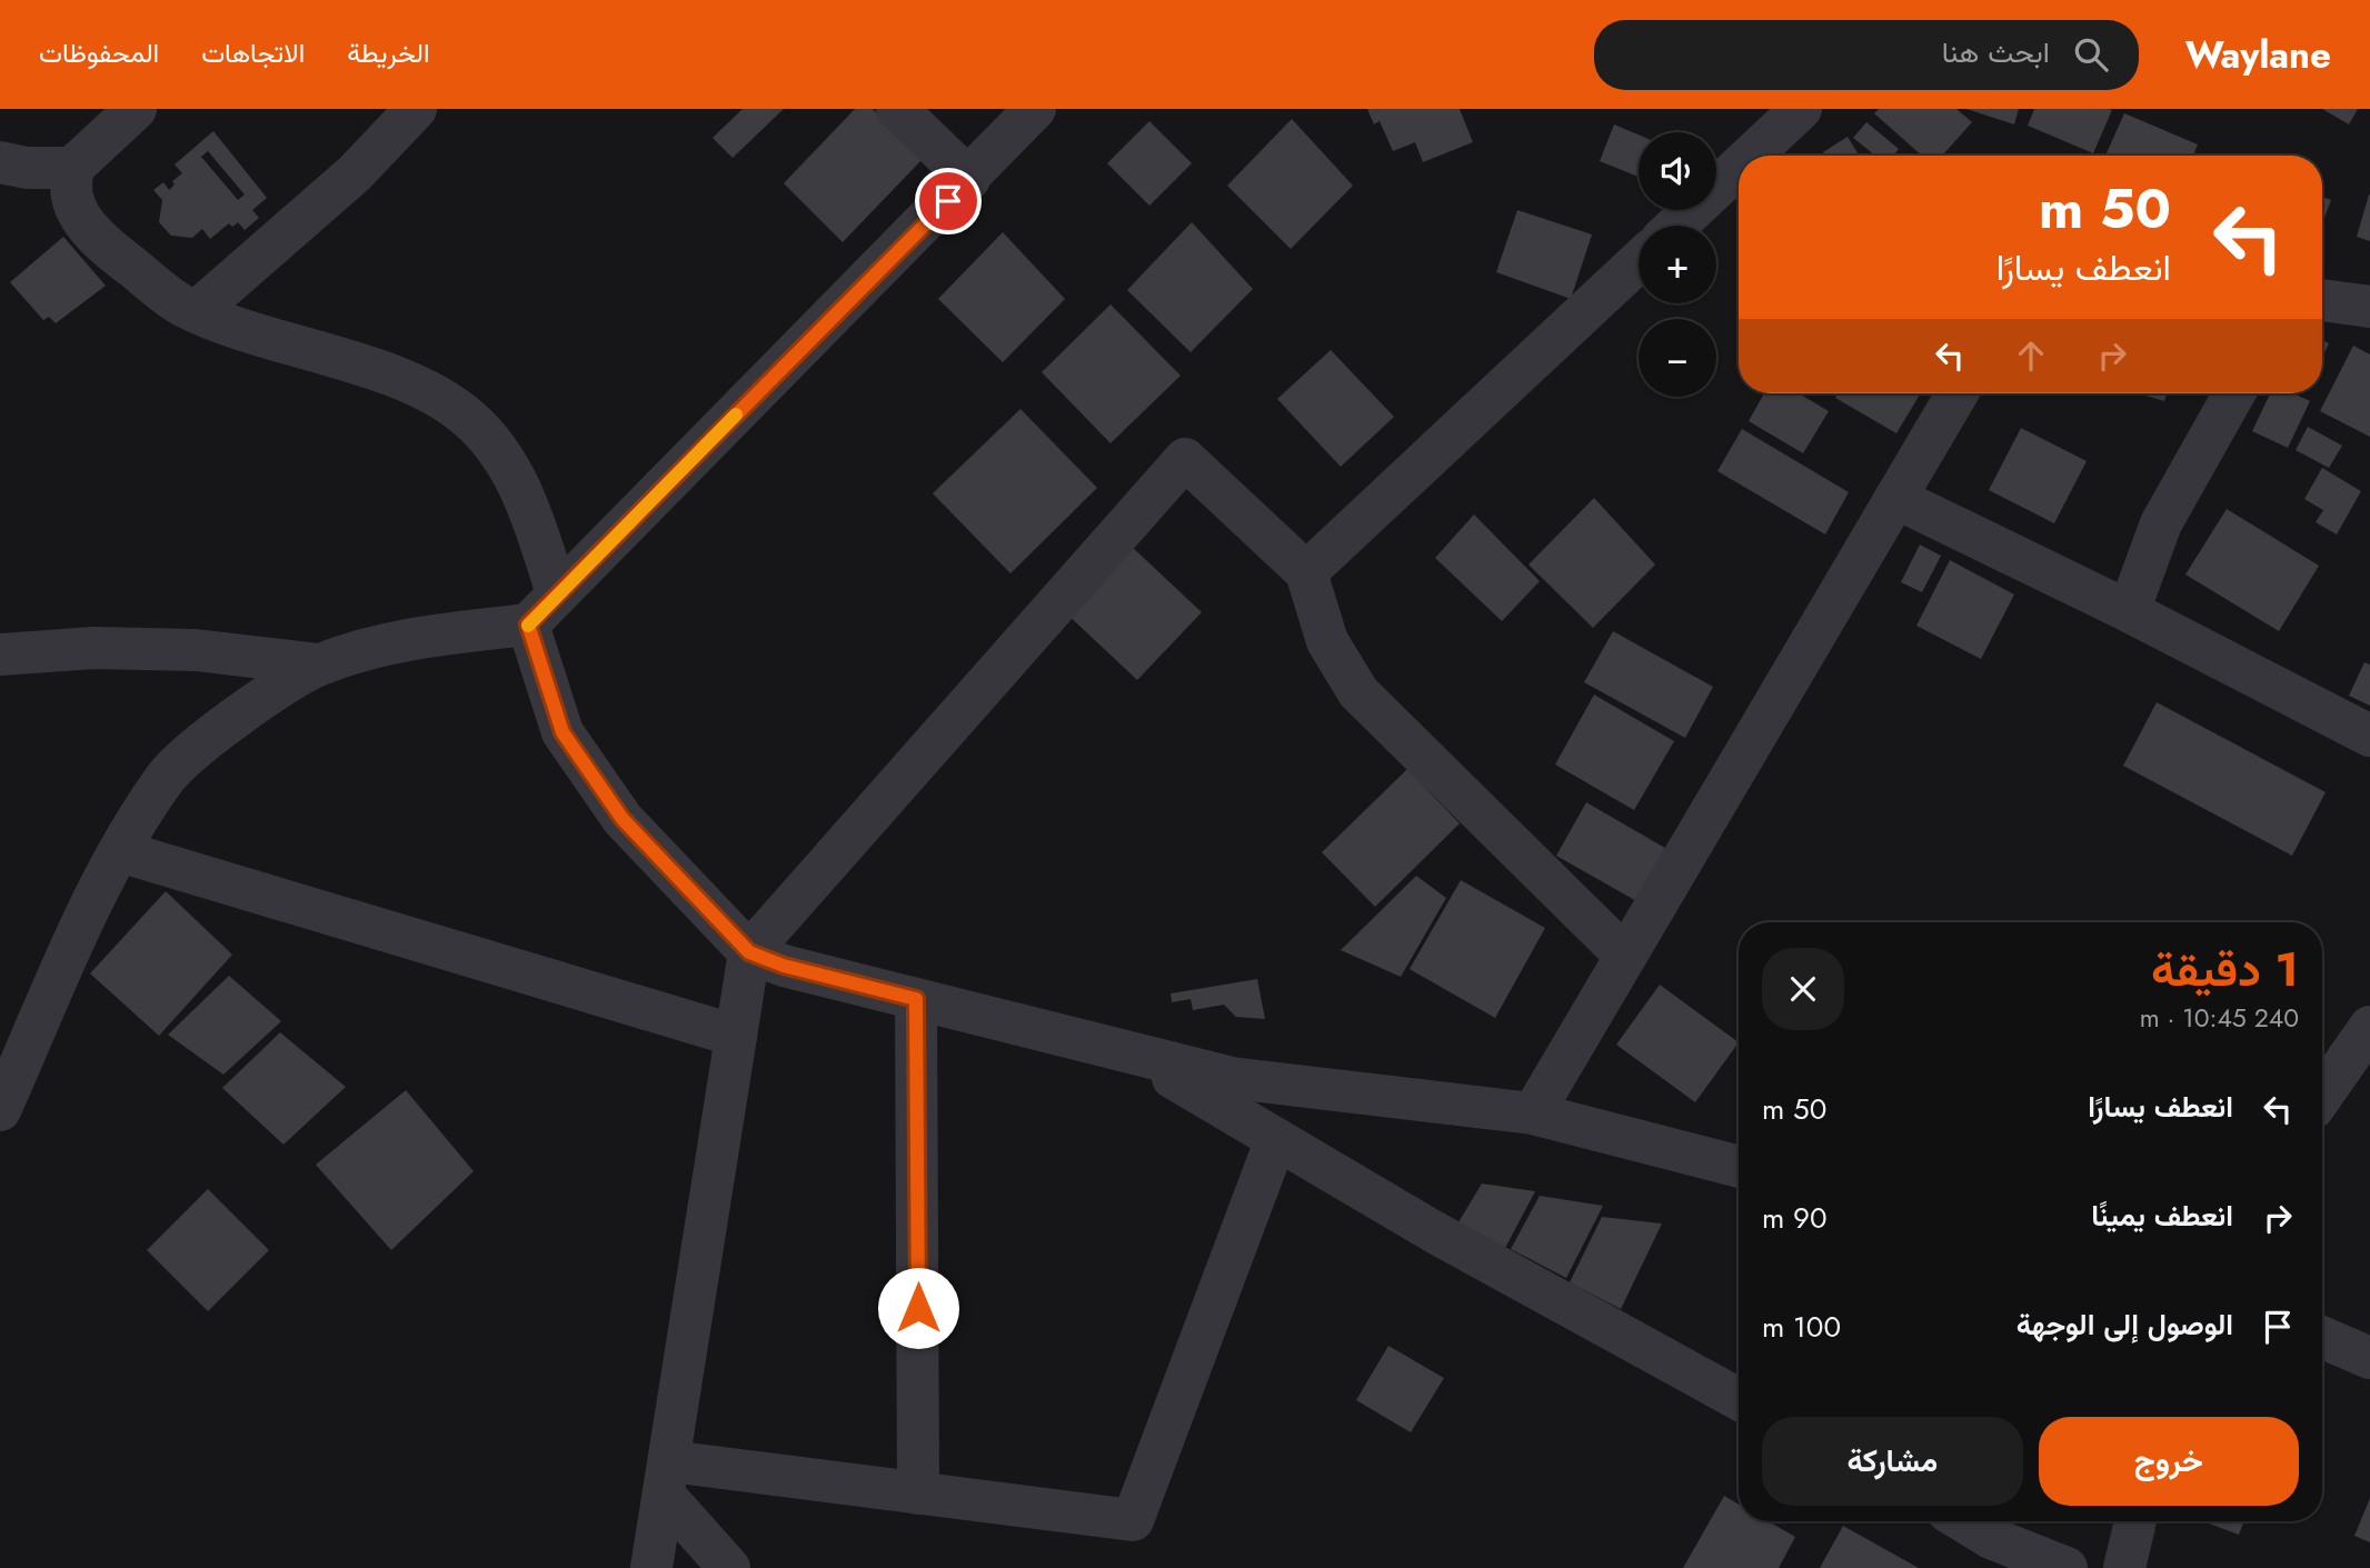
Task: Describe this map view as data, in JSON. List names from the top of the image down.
{
  "page": {
    "header": "Waylane",
    "search": "ابحث هنا",
    "nav": ["الخريطة", "الاتجاهات", "المحفوظات"],
    "map_buttons": ["+", "−"],
    "turn": ["50 m", "انعطف يسارًا"],
    "heading": ["1 دقيقة", "240 m · 10:45"],
    "list": [
      {
        "name": "انعطف يسارًا",
        "value": "50 m"
      },
      {
        "name": "انعطف يمينًا",
        "value": "90 m"
      },
      {
        "name": "الوصول إلى الوجهة",
        "value": "100 m"
      }
    ],
    "buttons": ["خروج", "مشاركة"]
  }
}
